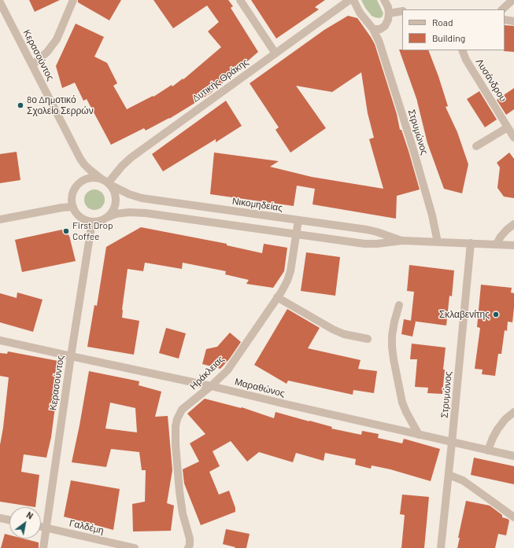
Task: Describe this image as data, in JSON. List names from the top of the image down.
{
  "streets": {
    "street": [
      "Κερασούντος",
      "Δυτικής Θράκης",
      "Λυσάνδρου",
      "Στρυμώνος",
      "Νικομηδείας",
      "Ηράκλειας",
      "Μαραθώνος",
      "Γαλδέμη"
    ]
  },
  "crossings": [
    ["Κερασούντος", "Δυτικής Θράκης"],
    ["Κερασούντος", "Νικομηδείας"],
    ["Κερασούντος", "Μαραθώνος"],
    ["Κερασούντος", "Γαλδέμη"],
    ["Δυτικής Θράκης", "Νικομηδείας"],
    ["Στρυμώνος", "Νικομηδείας"],
    ["Στρυμώνος", "Μαραθώνος"],
    ["Νικομηδείας", "Ηράκλειας"],
    ["Ηράκλειας", "Μαραθώνος"]
  ],
  "places": ["8ο Δημοτικό Σχολείο Σερρών", "First Drop Coffee", "Σκλαβενίτης"],
  "legend": ["Road", "Building"],
  "north": "top right"
}
